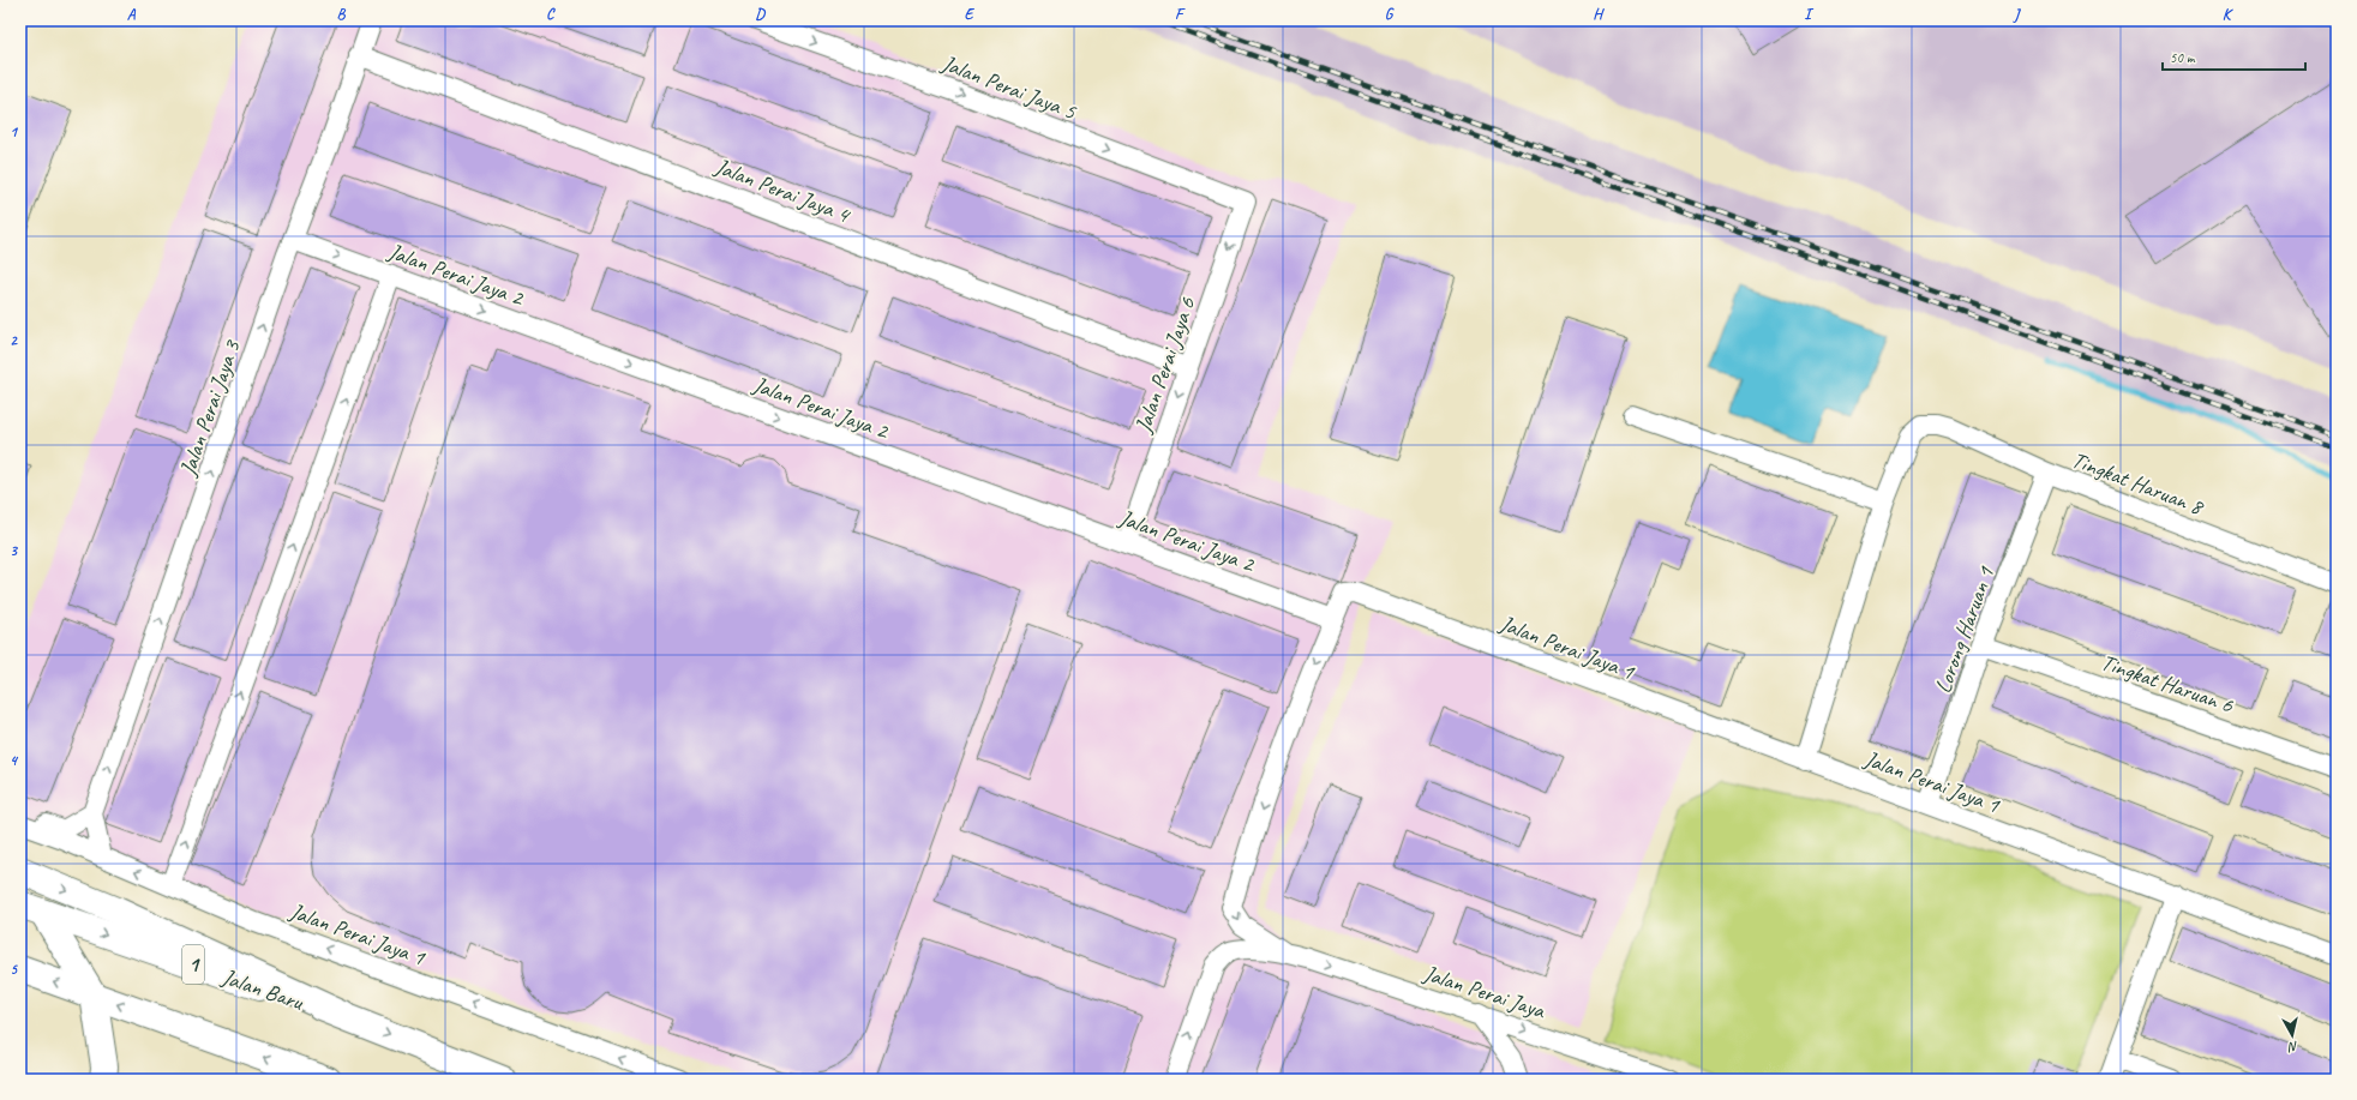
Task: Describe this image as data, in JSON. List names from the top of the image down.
{
  "streets": {
    "highway": ["1", "Jalan Baru"],
    "street": [
      "Jalan Perai Jaya 5",
      "Jalan Perai Jaya 4",
      "Jalan Perai Jaya 2",
      "Jalan Perai Jaya 6",
      "Jalan Perai Jaya 3",
      "Tingkat Haruan 8",
      "Lorong Haruan 1",
      "Jalan Perai Jaya 1",
      "Tingkat Haruan 6",
      "Jalan Perai Jaya"
    ]
  },
  "crossings": [
    ["Jalan Perai Jaya 5", "Jalan Perai Jaya 6"],
    ["Jalan Perai Jaya 4", "Jalan Perai Jaya 6"],
    ["Jalan Perai Jaya 4", "Jalan Perai Jaya 3"],
    ["Jalan Perai Jaya 2", "Jalan Perai Jaya 6"],
    ["Jalan Perai Jaya 2", "Jalan Perai Jaya 3"],
    ["Jalan Perai Jaya 2", "Jalan Perai Jaya 1"],
    ["Tingkat Haruan 8", "Lorong Haruan 1"],
    ["Lorong Haruan 1", "Jalan Perai Jaya 1"],
    ["Lorong Haruan 1", "Tingkat Haruan 6"],
    ["Jalan Perai Jaya 1", "Jalan Perai Jaya"]
  ],
  "one_way": [
    "Jalan Perai Jaya 5",
    "Jalan Perai Jaya 2",
    "Jalan Perai Jaya 6",
    "Jalan Perai Jaya"
  ],
  "scale_bar": "50 m",
  "north": "bottom",
  "grid": {
    "columns": [
      "A",
      "B",
      "C",
      "D",
      "E",
      "F",
      "G",
      "H",
      "I",
      "J",
      "K"
    ],
    "rows": [
      "1",
      "2",
      "3",
      "4",
      "5"
    ]
  }
}
